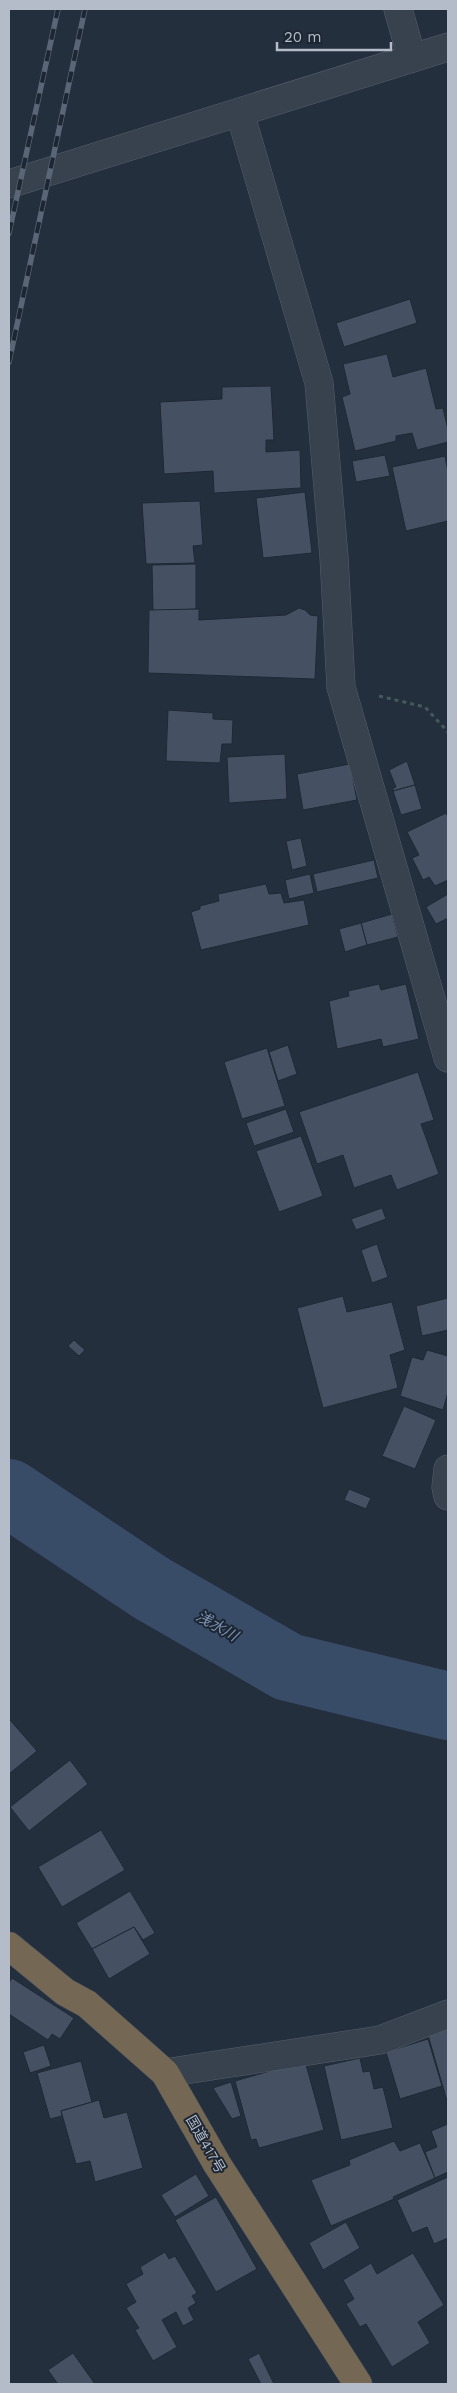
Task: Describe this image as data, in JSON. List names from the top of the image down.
{
  "streets": {
    "highway": ["国道417号"]
  },
  "water": ["浅水川"],
  "scale_bar": "20 m"
}
